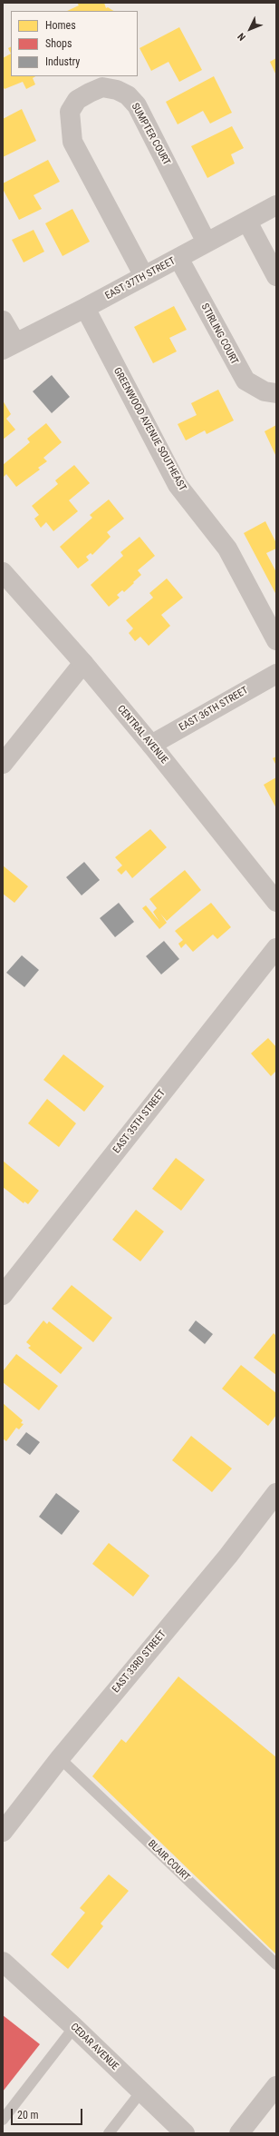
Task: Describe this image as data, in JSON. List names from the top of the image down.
{
  "streets": {
    "street": [
      "SUMPTER COURT",
      "EAST 37TH STREET",
      "STIRLING COURT",
      "GREENWOOD AVENUE SOUTHEAST",
      "EAST 36TH STREET",
      "CENTRAL AVENUE",
      "EAST 35TH STREET",
      "EAST 33RD STREET",
      "CEDAR AVENUE"
    ],
    "lane": ["BLAIR COURT"]
  },
  "crossings": [
    ["SUMPTER COURT", "EAST 37TH STREET"],
    ["EAST 37TH STREET", "STIRLING COURT"],
    ["EAST 37TH STREET", "GREENWOOD AVENUE SOUTHEAST"],
    ["EAST 36TH STREET", "CENTRAL AVENUE"],
    ["EAST 33RD STREET", "BLAIR COURT"]
  ],
  "legend": ["Homes", "Shops", "Industry"],
  "scale_bar": "20 m",
  "north": "bottom left"
}
